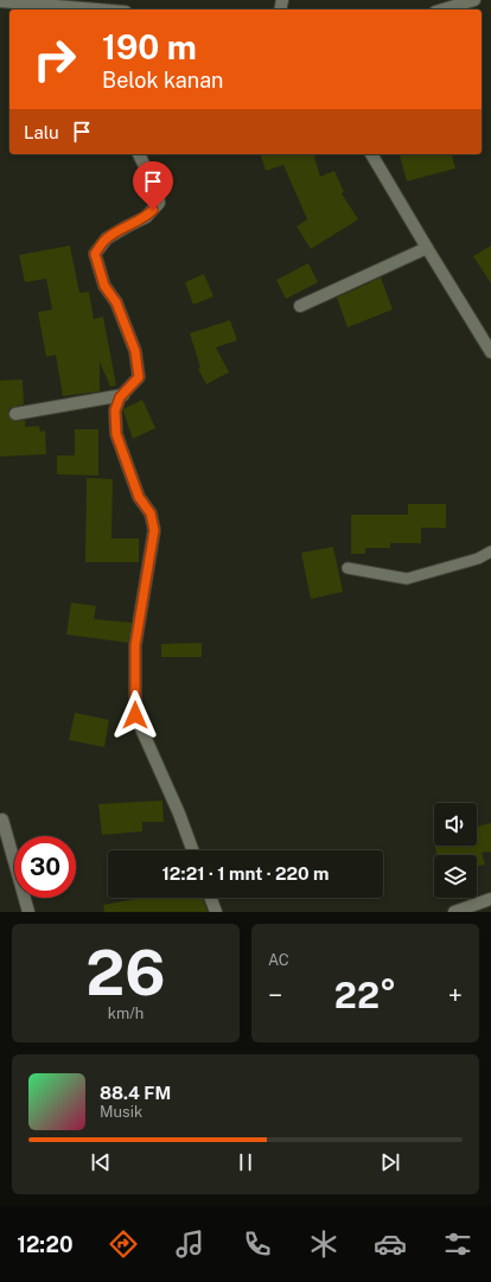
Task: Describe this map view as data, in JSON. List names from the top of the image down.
{
  "page": {
    "turn": ["190 m", "Belok kanan"],
    "then": "Lalu",
    "limit": "30",
    "trip": "12:21 · 1 mnt · 220 m",
    "tile": [
      ["26", "km/h"],
      "AC"
    ],
    "heat": ["−", "22°", "+"],
    "song": ["88.4 FM", "Musik"],
    "tabs": "12:20"
  }
}
